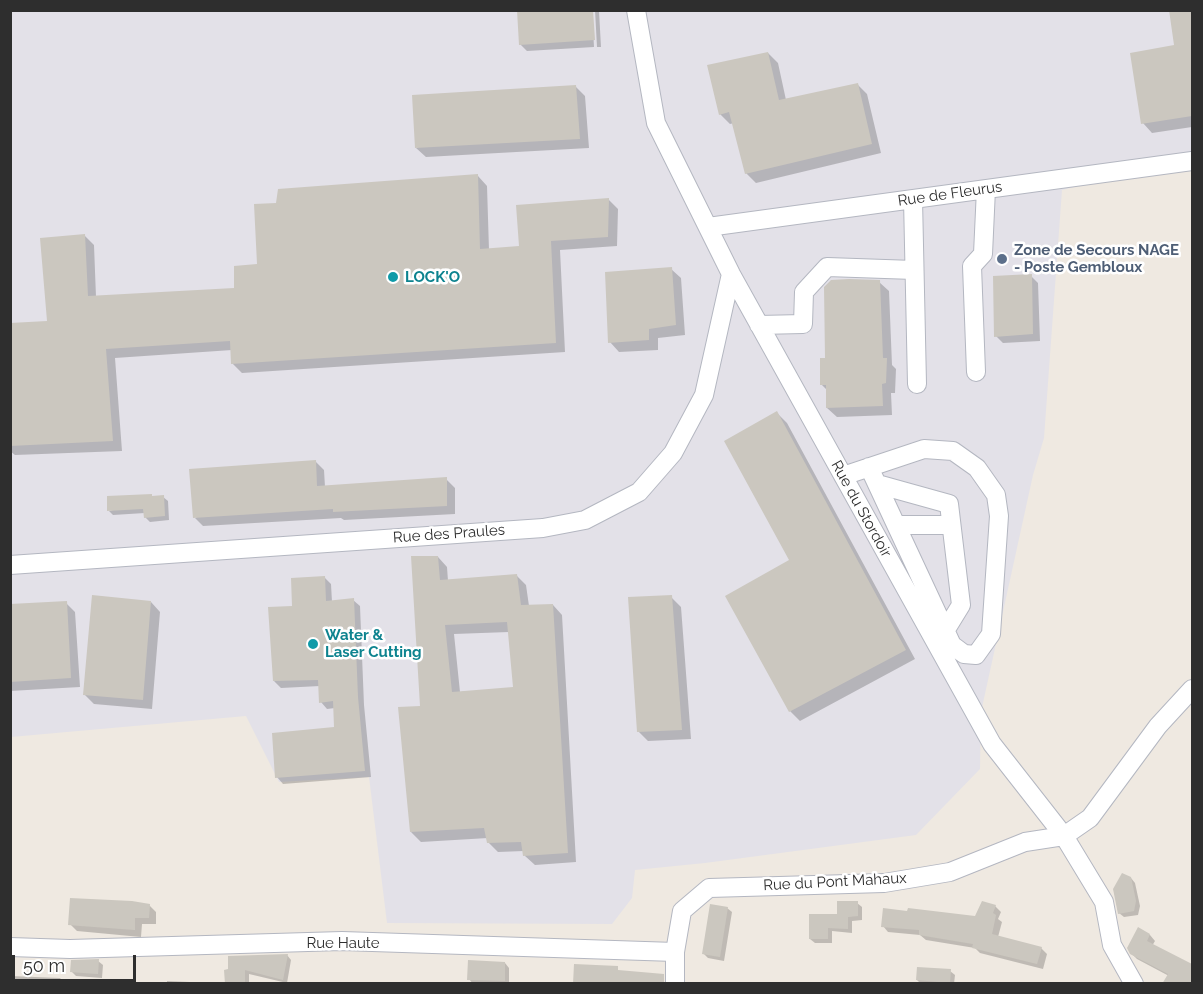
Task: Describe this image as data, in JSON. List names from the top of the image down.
{
  "streets": {
    "street": [
      "Rue de Fleurus",
      "Rue du Stordoir",
      "Rue des Praules",
      "Rue du Pont Mahaux",
      "Rue Haute"
    ]
  },
  "crossings": [
    ["Rue de Fleurus", "Rue du Stordoir"],
    ["Rue du Stordoir", "Rue des Praules"],
    ["Rue du Stordoir", "Rue du Pont Mahaux"],
    ["Rue du Pont Mahaux", "Rue Haute"]
  ],
  "places": ["Zone de Secours NAGE - Poste Gembloux", "LOCK'O", "Water & Laser Cutting"],
  "scale_bar": "50 m"
}
